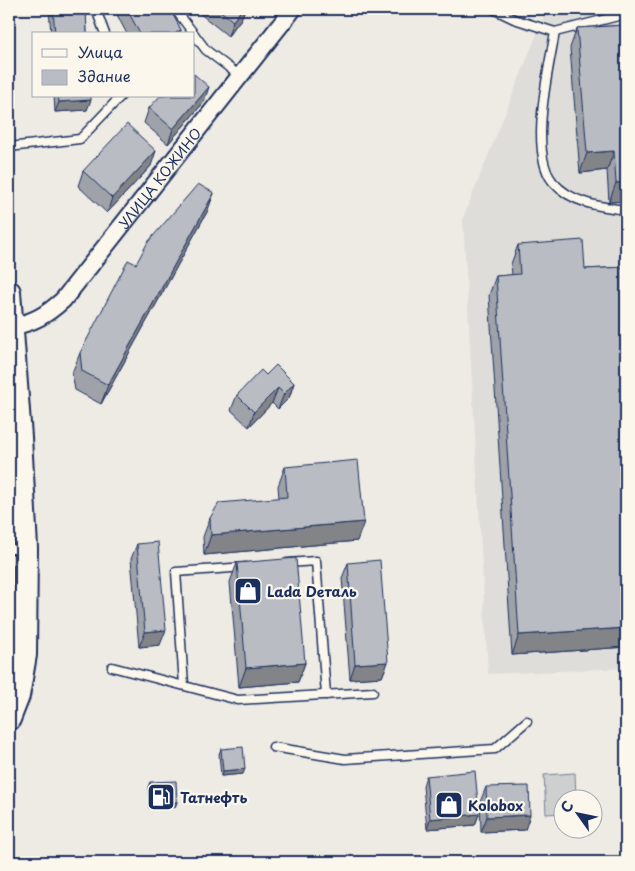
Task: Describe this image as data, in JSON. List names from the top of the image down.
{
  "streets": {
    "street": ["УЛИЦА КОЖИНО"]
  },
  "places": {
    "shop": ["Lada Dеталь", "Kolobox"],
    "fuel station": ["Татнефть"]
  },
  "legend": ["Улица", "Здание"],
  "north": "top left"
}
